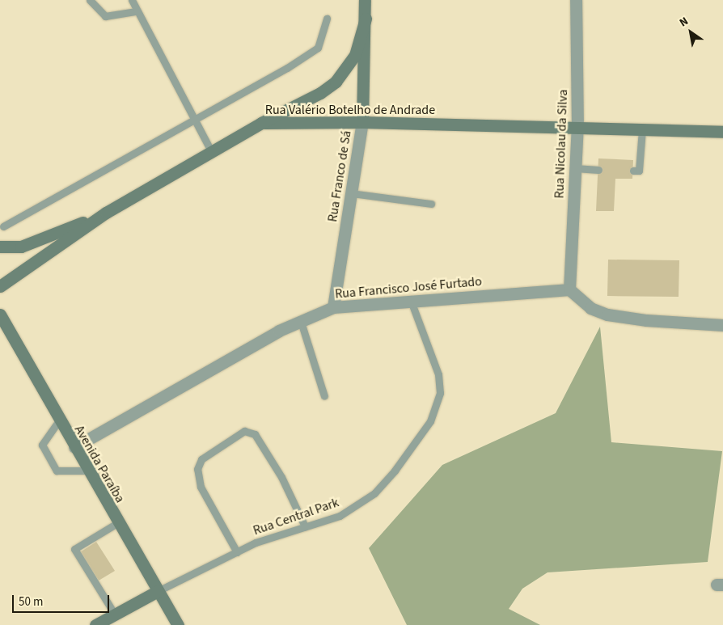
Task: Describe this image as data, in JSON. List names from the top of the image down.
{
  "streets": {
    "main road": ["Rua Valério Botelho de Andrade", "Rua Franco de Sá", "Avenida Paraíba"],
    "street": ["Rua Nicolau da Silva", "Rua Francisco José Furtado"],
    "lane": ["Rua Central Park"]
  },
  "crossings": [
    ["Rua Valério Botelho de Andrade", "Rua Nicolau da Silva"],
    ["Rua Valério Botelho de Andrade", "Rua Franco de Sá"],
    ["Rua Nicolau da Silva", "Rua Francisco José Furtado"],
    ["Rua Franco de Sá", "Rua Francisco José Furtado"],
    ["Rua Francisco José Furtado", "Avenida Paraíba"],
    ["Rua Francisco José Furtado", "Rua Central Park"],
    ["Avenida Paraíba", "Rua Central Park"]
  ],
  "scale_bar": "50 m",
  "north": "top left"
}
